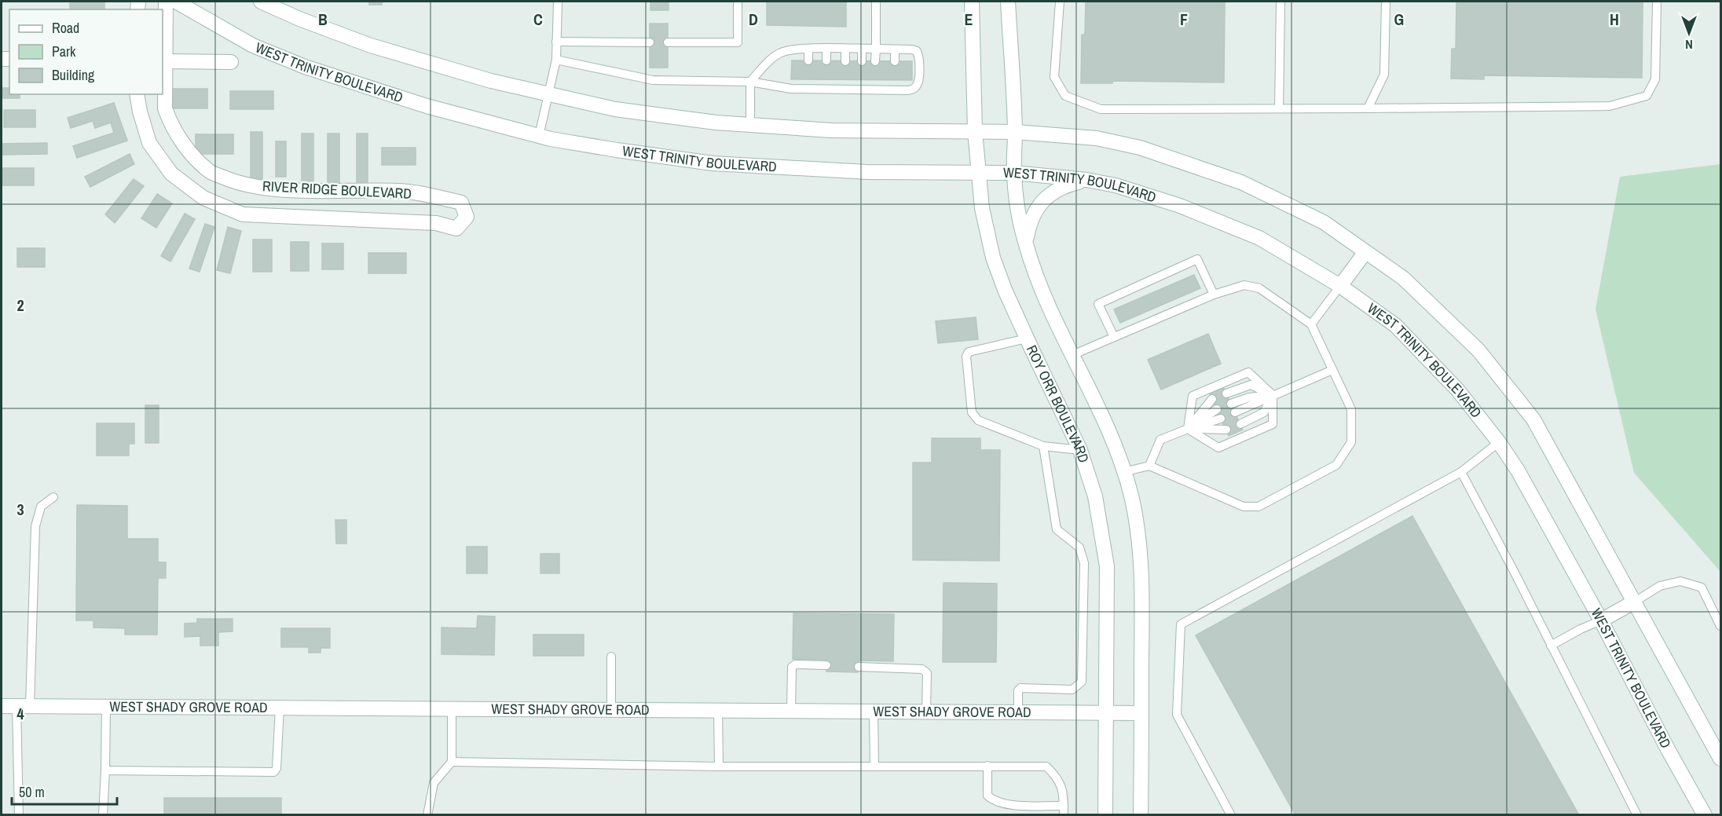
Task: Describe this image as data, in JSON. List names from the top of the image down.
{
  "streets": {
    "main road": [
      "WEST TRINITY BOULEVARD",
      "RIVER RIDGE BOULEVARD",
      "ROY ORR BOULEVARD",
      "WEST SHADY GROVE ROAD"
    ]
  },
  "crossings": [
    ["WEST TRINITY BOULEVARD", "ROY ORR BOULEVARD"],
    ["ROY ORR BOULEVARD", "WEST SHADY GROVE ROAD"]
  ],
  "legend": ["Road", "Park", "Building"],
  "scale_bar": "50 m",
  "north": "bottom",
  "grid": {
    "columns": [
      "B",
      "C",
      "D",
      "E",
      "F",
      "G",
      "H"
    ],
    "rows": ["2", "3", "4"]
  }
}
